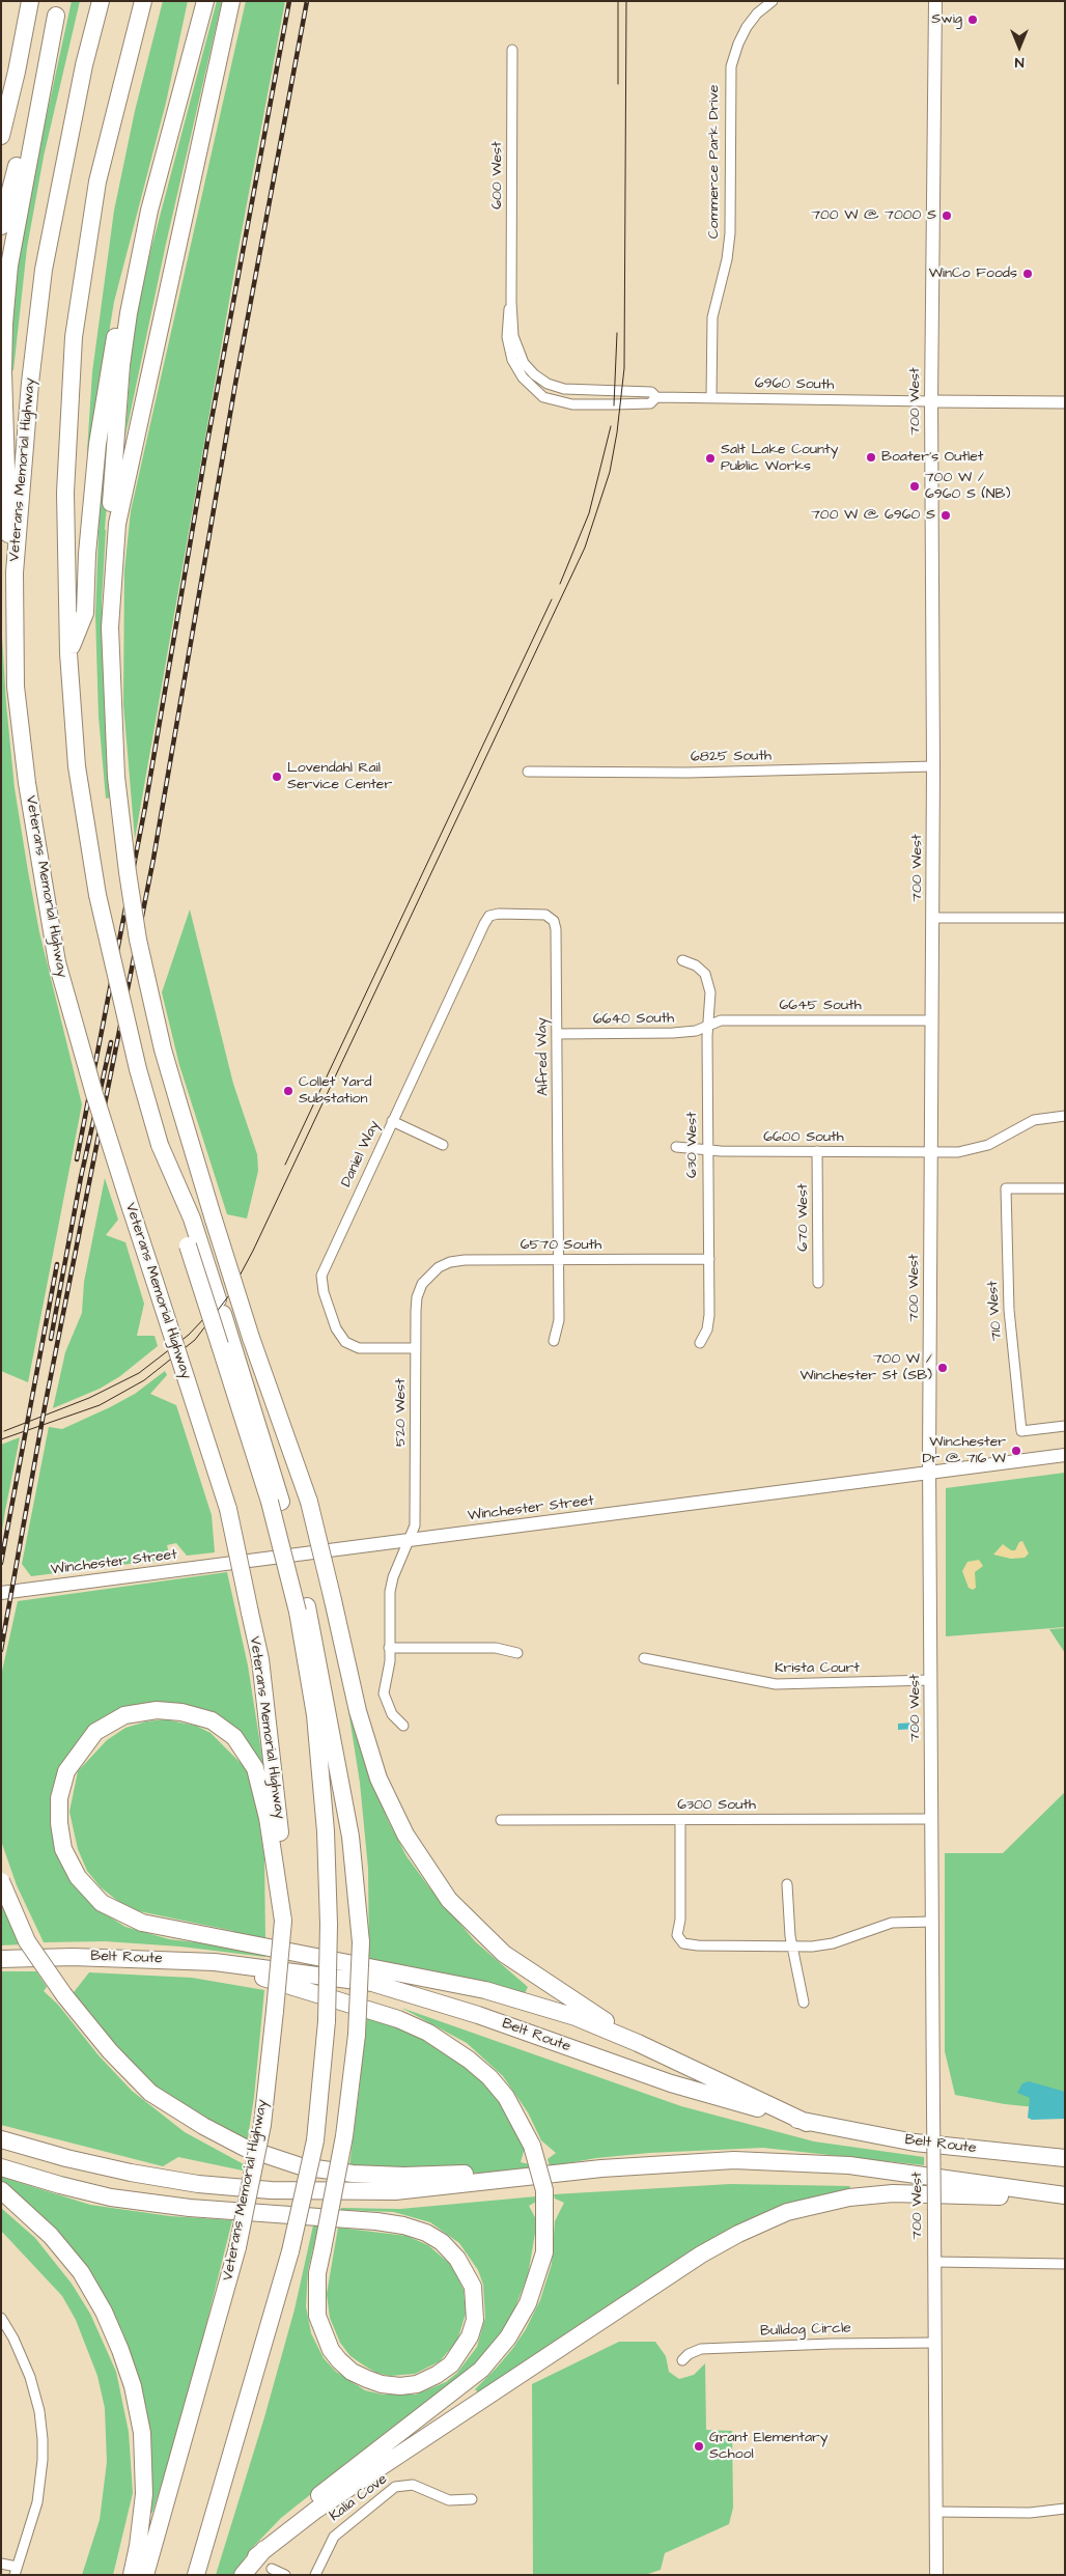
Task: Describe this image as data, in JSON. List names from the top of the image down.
{
  "streets": {
    "highway": ["Veterans Memorial Highway", "Belt Route"],
    "main road": ["700 West", "Winchester Street"],
    "street": [
      "Commerce Park Drive",
      "600 West",
      "6960 South",
      "6825 South",
      "6645 South",
      "6640 South",
      "Alfred Way",
      "6600 South",
      "630 West",
      "Daniel Way",
      "670 West",
      "6570 South",
      "710 West",
      "520 West",
      "Krista Court",
      "6300 South",
      "Bulldog Circle",
      "Kalia Cove"
    ]
  },
  "crossings": [
    ["Commerce Park Drive", "6960 South"],
    ["600 West", "6960 South"],
    ["6960 South", "700 West"],
    ["700 West", "6825 South"],
    ["700 West", "6645 South"],
    ["700 West", "6600 South"],
    ["700 West", "Winchester Street"],
    ["700 West", "Krista Court"],
    ["700 West", "6300 South"],
    ["700 West", "Bulldog Circle"],
    ["6645 South", "6640 South"],
    ["6645 South", "630 West"],
    ["6640 South", "Alfred Way"],
    ["6640 South", "630 West"],
    ["Alfred Way", "Daniel Way"],
    ["Alfred Way", "6570 South"],
    ["6600 South", "630 West"],
    ["6600 South", "670 West"],
    ["630 West", "6570 South"],
    ["Daniel Way", "520 West"],
    ["6570 South", "520 West"],
    ["520 West", "Winchester Street"]
  ],
  "places": [
    "Swig",
    "700 W @ 7000 S",
    "WinCo Foods",
    "Boater's Outlet",
    "Salt Lake County Public Works",
    "700 W / 6960 S (NB)",
    "700 W @ 6960 S",
    "Lovendahl Rail Service Center",
    "Collet Yard Substation",
    "700 W / Winchester St (SB)",
    "Winchester Dr @ 716 W",
    "Grant Elementary School"
  ],
  "north": "bottom"
}
